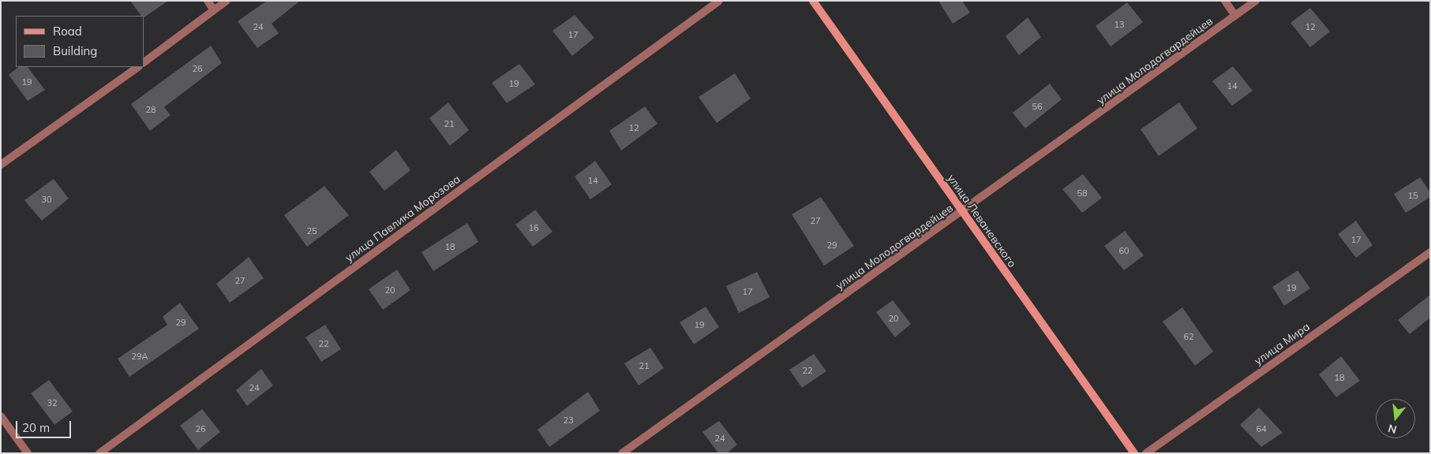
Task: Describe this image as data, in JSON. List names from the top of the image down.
{
  "streets": {
    "street": [
      "улица Молодогвардейцев",
      "улица Павлика Морозова",
      "улица Леваневского",
      "улица Мира"
    ]
  },
  "crossings": [
    ["улица Молодогвардейцев", "улица Леваневского"]
  ],
  "house_numbers": [
    "13",
    "24",
    "12",
    "17",
    "26",
    "19",
    "19",
    "14",
    "56",
    "28",
    "21",
    "12",
    "14",
    "58",
    "15",
    "30",
    "27",
    "16",
    "25",
    "17",
    "29",
    "18",
    "60",
    "27",
    "19",
    "20",
    "17",
    "20",
    "29",
    "19",
    "62",
    "22",
    "29А",
    "21",
    "22",
    "18",
    "24",
    "32",
    "23",
    "26",
    "64",
    "24"
  ],
  "legend": ["Road", "Building"],
  "scale_bar": "20 m",
  "north": "bottom"
}
